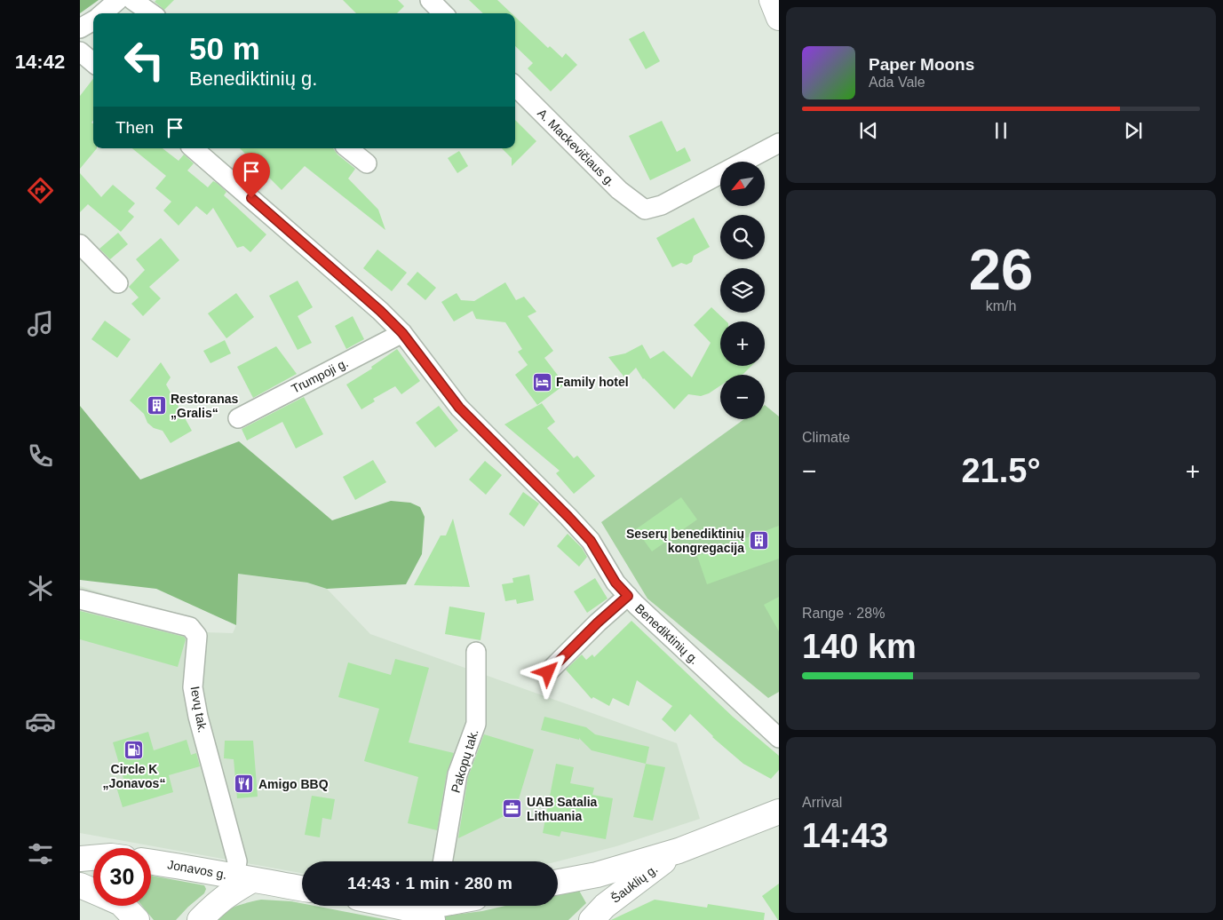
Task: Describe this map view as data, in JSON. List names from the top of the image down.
{
  "streets": {
    "main road": ["Jonavos g.", "Šauklių g."],
    "street": [
      "A. Mackevičiaus g.",
      "Trumpoji g.",
      "Benediktinių g.",
      "Ievų tak.",
      "Pakopų tak."
    ]
  },
  "crossings": [
    ["Trumpoji g.", "Benediktinių g."],
    ["Ievų tak.", "Jonavos g."]
  ],
  "places": {
    "hotel": ["Family hotel"],
    "building": ["Restoranas „Gralis“", "Seserų benediktinių kongregacija"],
    "fuel station": ["Circle K „Jonavos“"],
    "restaurant": ["Amigo BBQ"],
    "office": ["UAB Satalia Lithuania"]
  },
  "north": "bottom left",
  "page": {
    "tabs": "14:42",
    "turn": ["50 m", "Benediktinių g."],
    "song": ["Paper Moons", "Ada Vale"],
    "then": "Then",
    "map_buttons": ["+", "−"],
    "tile": [
      ["26", "km/h"],
      "Climate",
      ["Range · 28%", "140 km"],
      ["Arrival", "14:43"]
    ],
    "heat": ["−", "21.5°", "+"],
    "limit": "30",
    "trip": "14:43 · 1 min · 280 m"
  }
}
